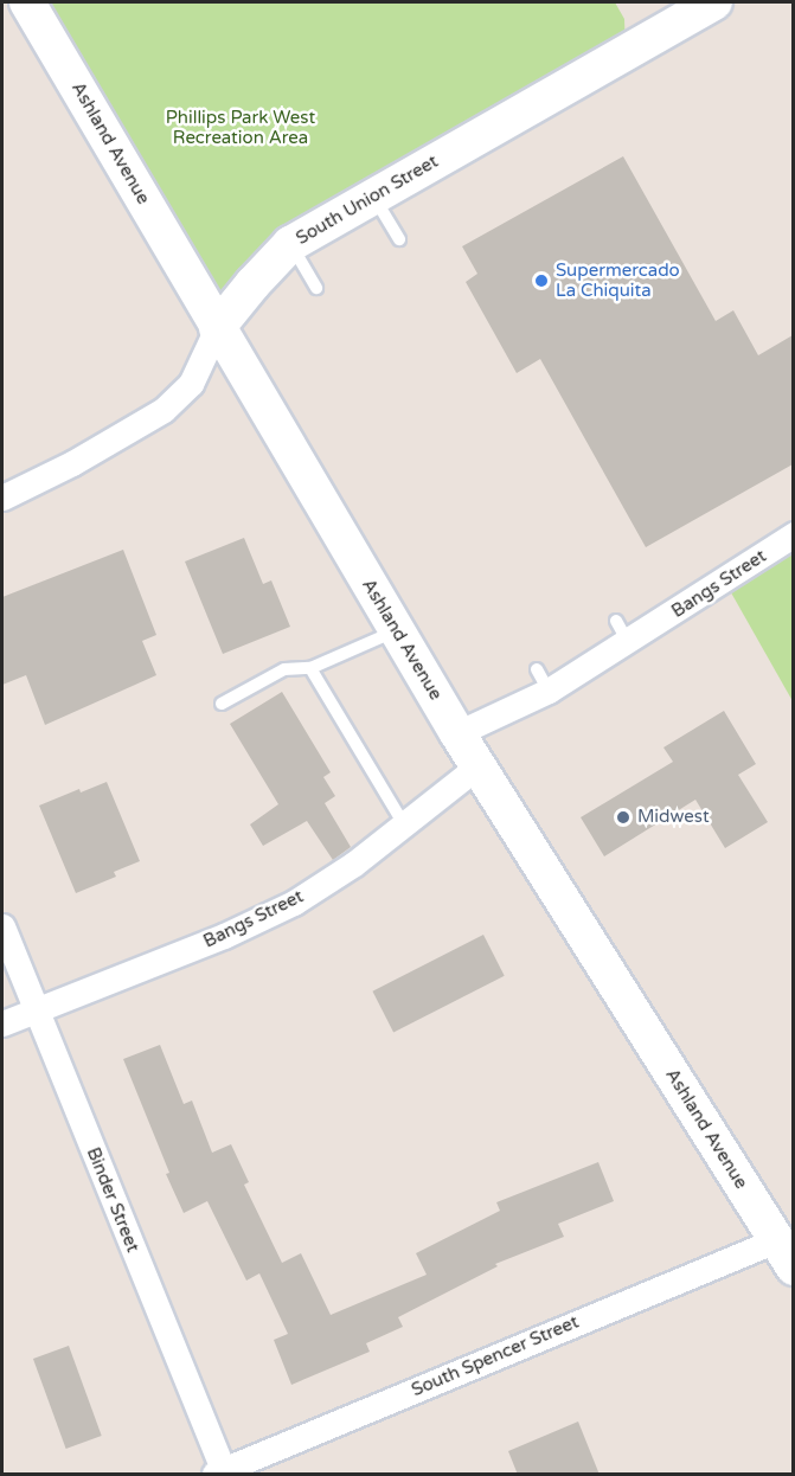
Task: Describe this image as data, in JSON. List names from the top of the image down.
{
  "streets": {
    "street": [
      "Ashland Avenue",
      "South Union Street",
      "Bangs Street",
      "Binder Street",
      "South Spencer Street"
    ]
  },
  "crossings": [
    ["Ashland Avenue", "South Union Street"],
    ["Ashland Avenue", "Bangs Street"],
    ["Ashland Avenue", "South Spencer Street"],
    ["Bangs Street", "Binder Street"],
    ["Binder Street", "South Spencer Street"]
  ],
  "parks": ["Phillips Park West Recreation Area"],
  "places": ["Supermercado La Chiquita", "Midwest"]
}
